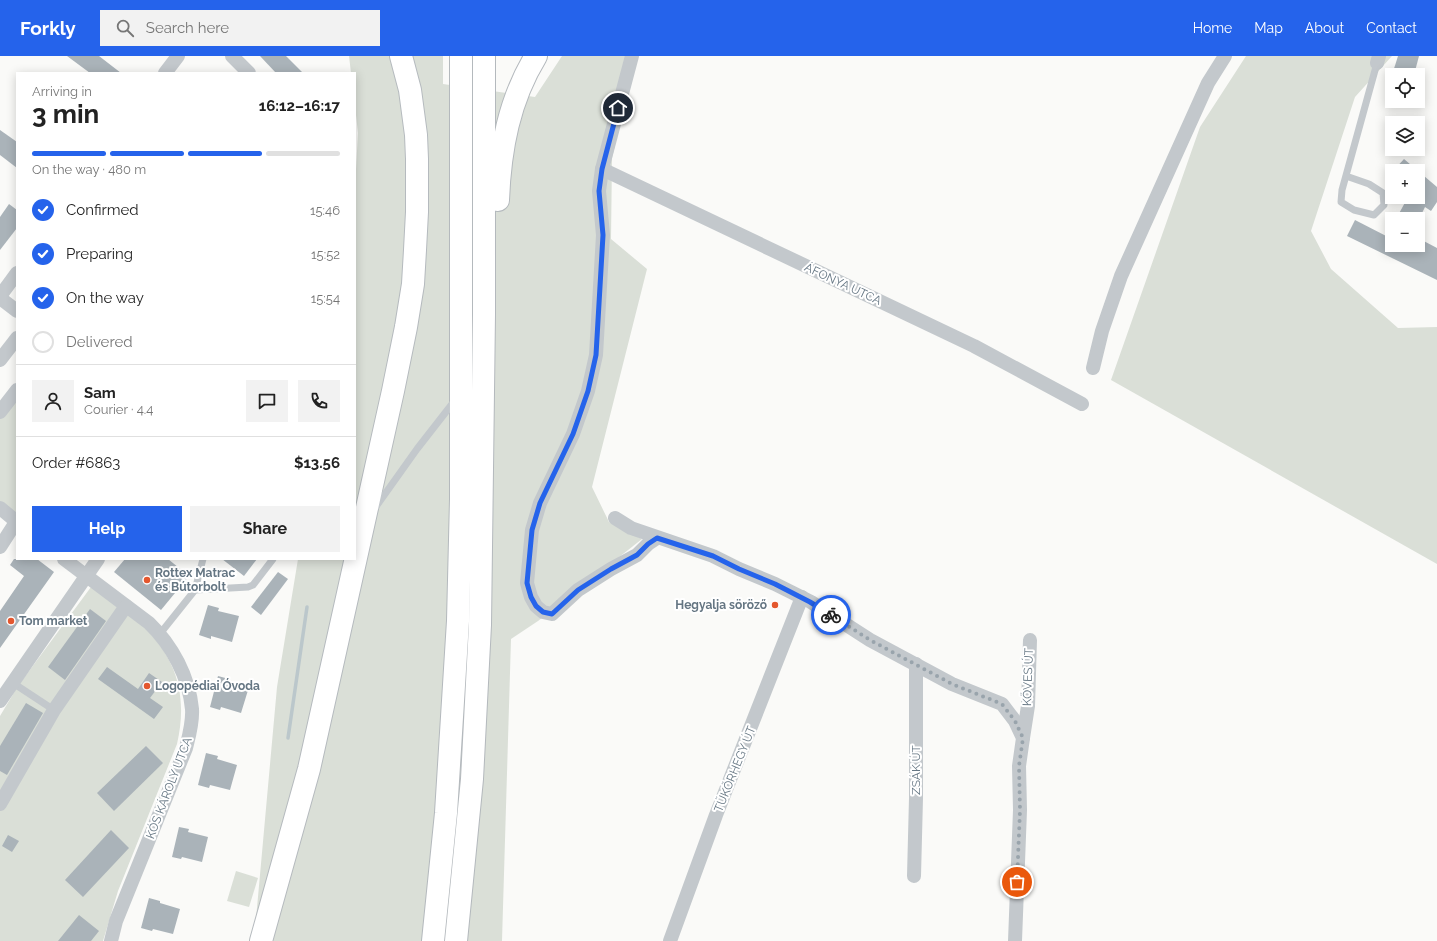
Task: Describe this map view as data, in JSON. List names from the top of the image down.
{
  "streets": {
    "street": [
      "ÁFONYA UTCA",
      "KÖVES ÚT",
      "TÜKÖRHEGY ÚT",
      "ZSÁK ÚT",
      "KÓS KÁROLY UTCA"
    ]
  },
  "crossings": [
    ["KÖVES ÚT", "TÜKÖRHEGY ÚT"],
    ["KÖVES ÚT", "ZSÁK ÚT"]
  ],
  "places": [
    "Rottex Matrac és Bútorbolt",
    "Hegyalja söröző",
    "Tom market",
    "Logopédiai Óvoda"
  ],
  "page": {
    "header": "Forkly",
    "search": "Search here",
    "nav": [
      "Home",
      "Map",
      "About",
      "Contact"
    ],
    "map_buttons": ["+", "−"],
    "heading": ["3 min", "Arriving in", "16:12–16:17"],
    "panel": [
      "Sam",
      "Courier · 4.4",
      "Order #6863",
      "$13.56"
    ],
    "bar": "On the way · 480 m",
    "list": [
      ["Confirmed", "15:46"],
      ["Preparing", "15:52"],
      ["On the way", "15:54"],
      "Delivered"
    ],
    "buttons": ["Help", "Share"]
  }
}
